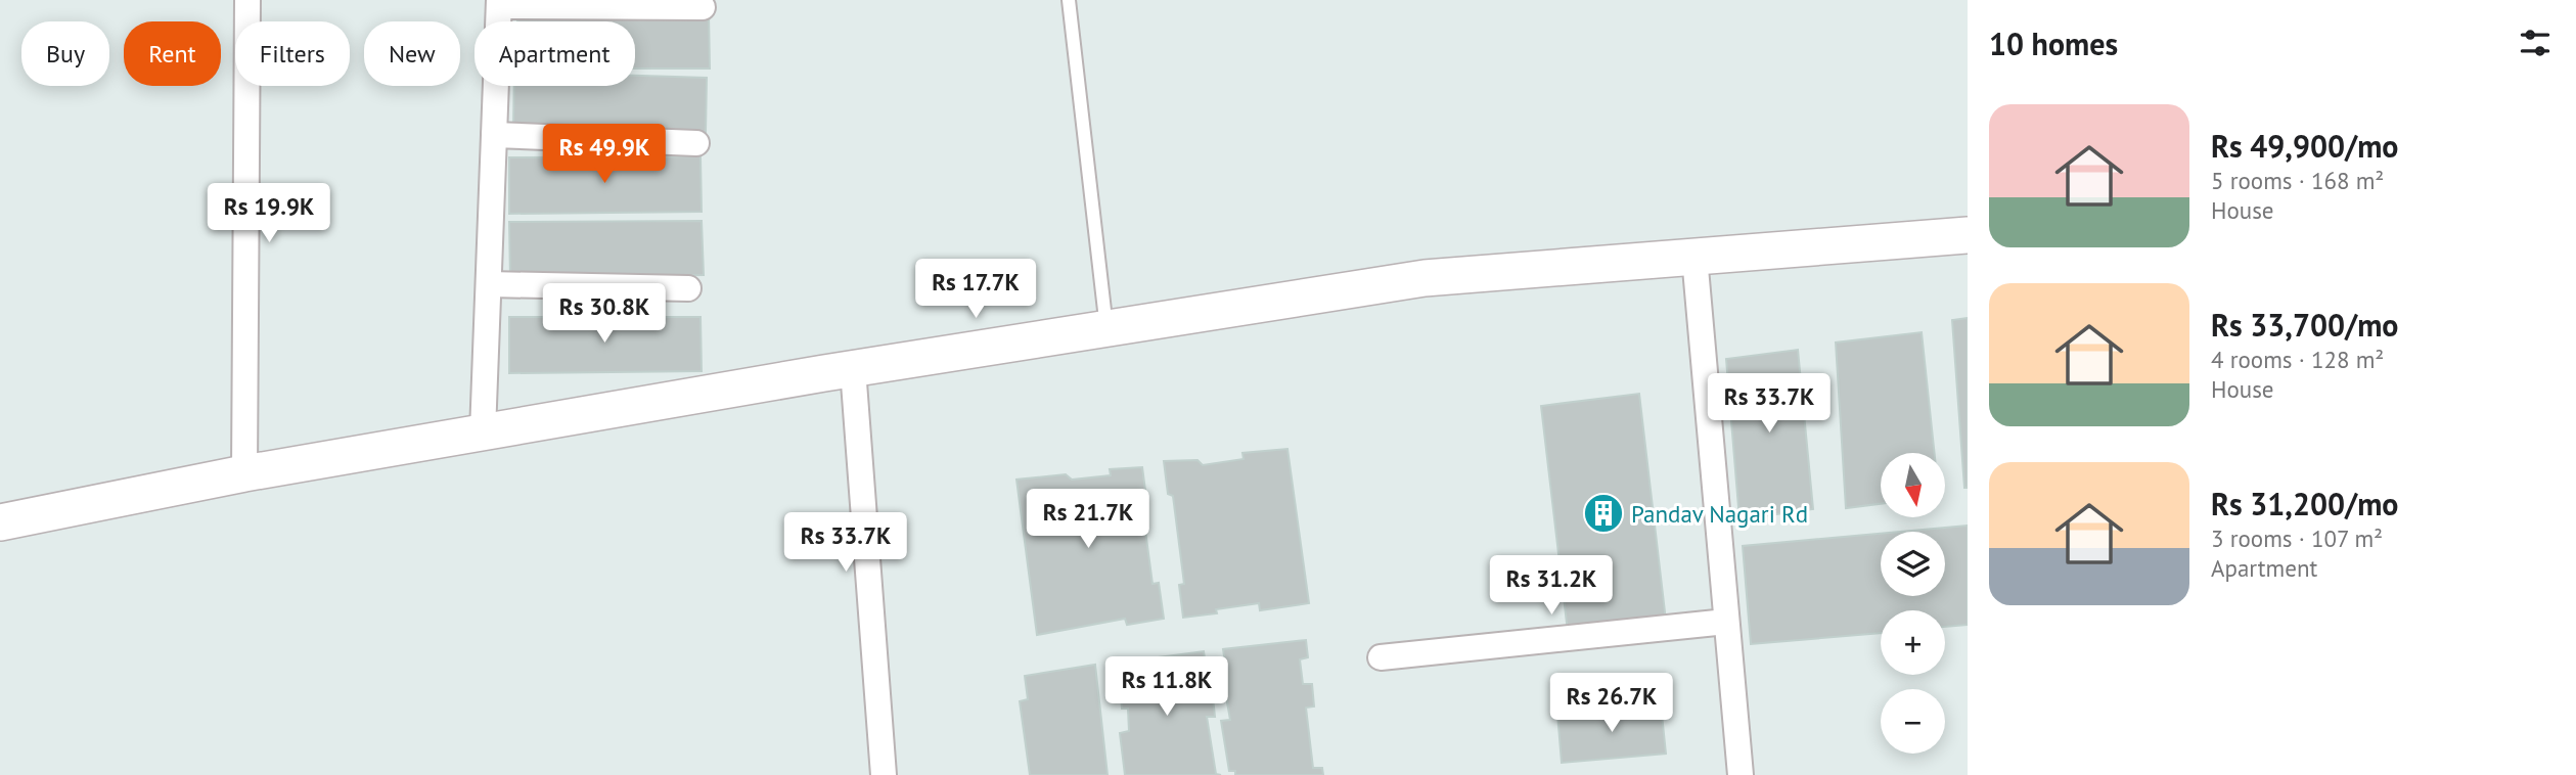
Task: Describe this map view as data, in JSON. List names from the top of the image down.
{
  "places": {
    "building": ["Pandav Nagari Rd"]
  },
  "north": "bottom",
  "page": {
    "heading": "10 homes",
    "chip": [
      "Buy",
      "Rent",
      "Filters",
      "New",
      "Apartment"
    ],
    "list": [
      {
        "name": "Rs 49,900/mo",
        "note": "5 rooms · 168 m² · House"
      },
      {
        "name": "Rs 33,700/mo",
        "note": "4 rooms · 128 m² · House"
      },
      {
        "name": "Rs 31,200/mo",
        "note": "3 rooms · 107 m² · Apartment"
      }
    ],
    "price": [
      "Rs 49.9K",
      "Rs 19.9K",
      "Rs 17.7K",
      "Rs 30.8K",
      "Rs 33.7K",
      "Rs 21.7K",
      "Rs 33.7K",
      "Rs 31.2K",
      "Rs 11.8K",
      "Rs 26.7K"
    ],
    "map_buttons": ["+", "−"]
  }
}
